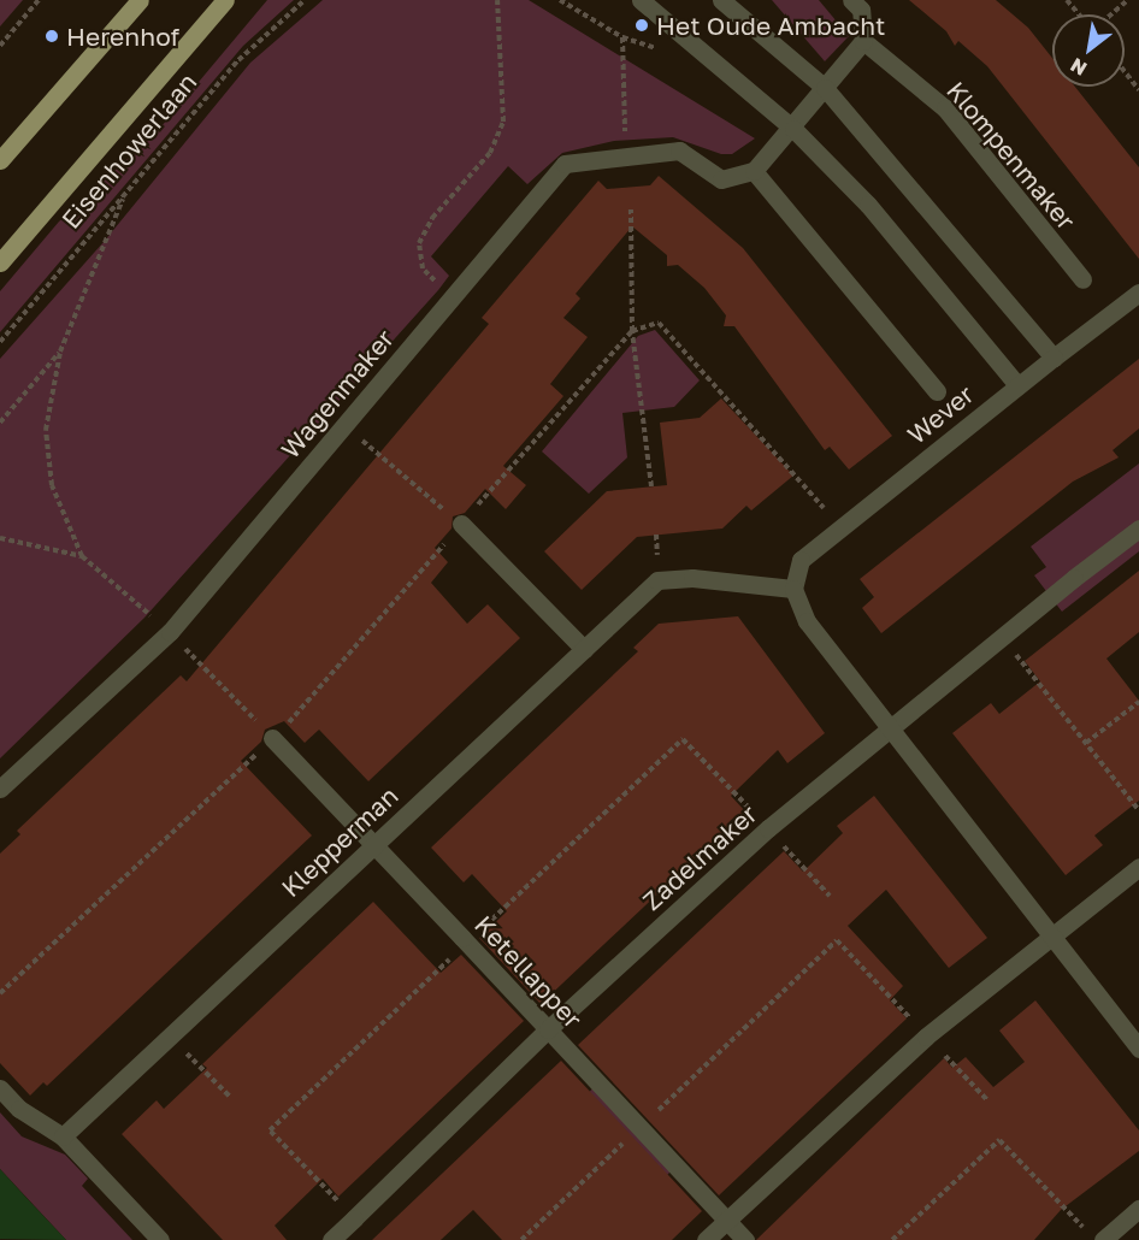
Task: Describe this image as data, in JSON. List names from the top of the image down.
{
  "streets": {
    "main road": ["Eisenhowerlaan"],
    "street": [
      "Klompenmaker",
      "Wagenmaker",
      "Wever",
      "Klepperman",
      "Zadelmaker",
      "Ketellapper"
    ]
  },
  "crossings": [
    ["Wever", "Klepperman"],
    ["Klepperman", "Ketellapper"],
    ["Zadelmaker", "Ketellapper"]
  ],
  "places": ["Het Oude Ambacht", "Herenhof"],
  "north": "bottom left"
}
